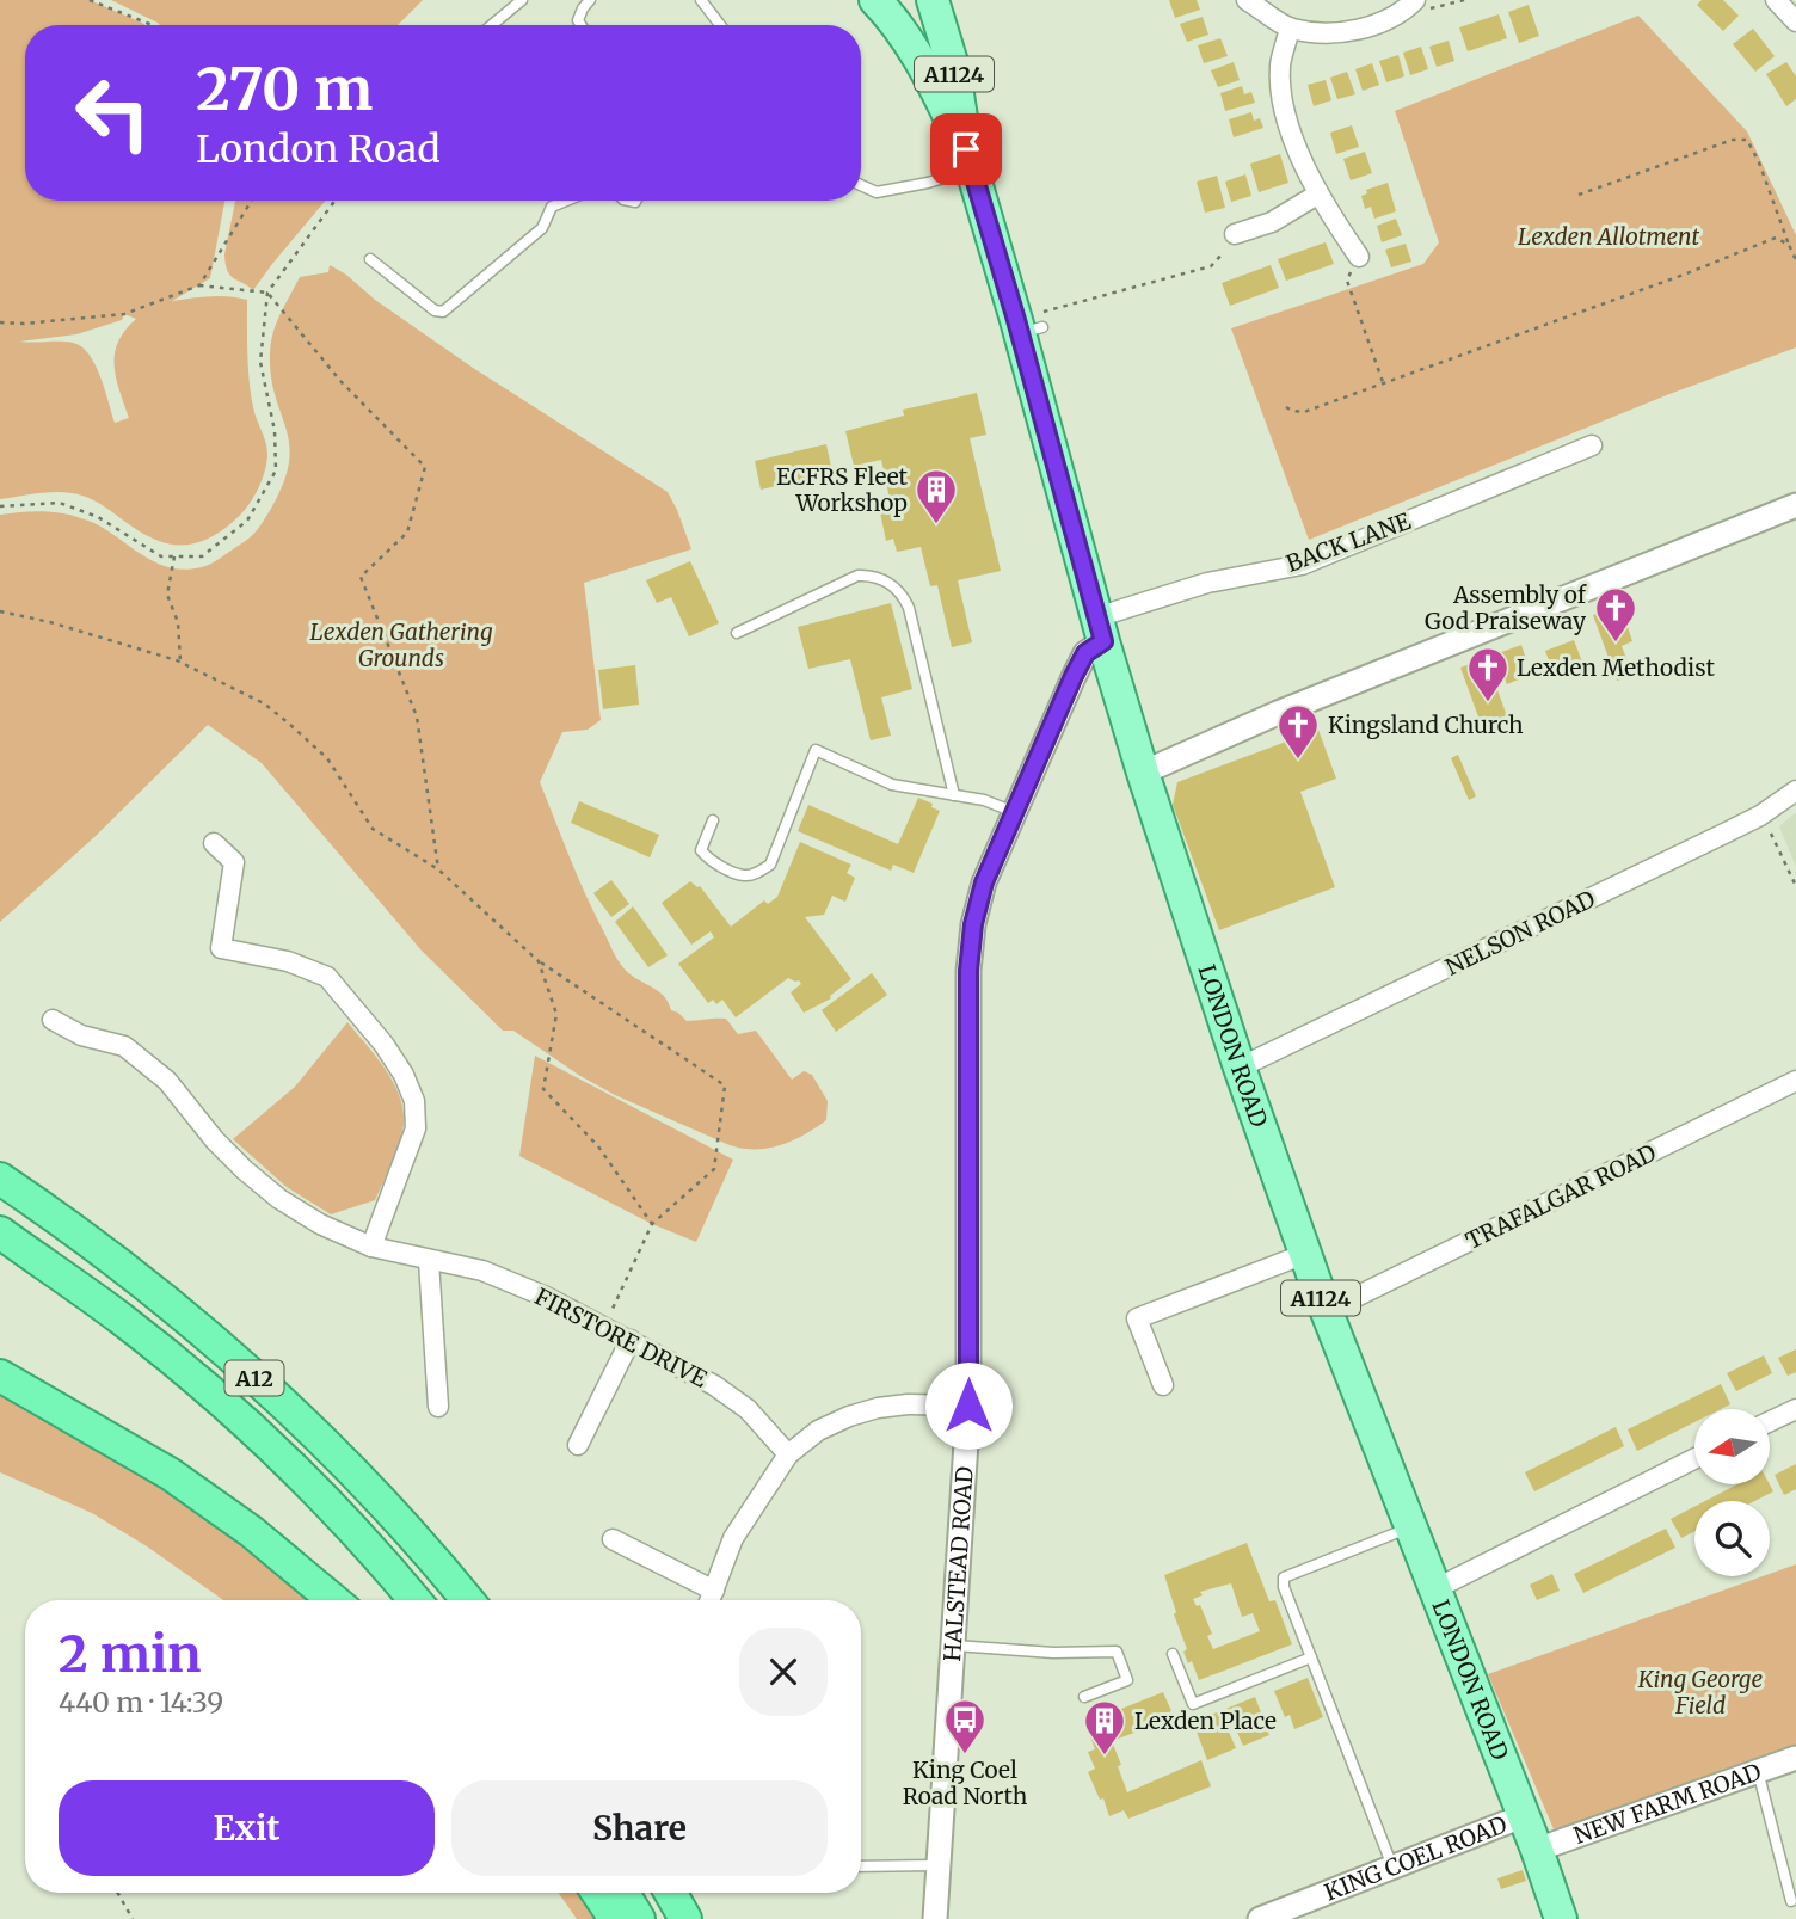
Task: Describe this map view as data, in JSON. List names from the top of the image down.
{
  "streets": {
    "highway": ["A12"],
    "main road": ["A1124", "LONDON ROAD"],
    "street": [
      "BACK LANE",
      "NELSON ROAD",
      "TRAFALGAR ROAD",
      "FIRSTORE DRIVE",
      "HALSTEAD ROAD",
      "NEW FARM ROAD",
      "KING COEL ROAD"
    ]
  },
  "crossings": [
    ["BACK LANE", "LONDON ROAD"],
    ["BACK LANE", "HALSTEAD ROAD"],
    ["NELSON ROAD", "LONDON ROAD"],
    ["LONDON ROAD", "TRAFALGAR ROAD"],
    ["LONDON ROAD", "HALSTEAD ROAD"],
    ["LONDON ROAD", "NEW FARM ROAD"],
    ["LONDON ROAD", "KING COEL ROAD"]
  ],
  "parks": ["Lexden Allotment", "Lexden Gathering Grounds", "King George Field"],
  "places": {
    "building": ["ECFRS Fleet Workshop", "Lexden Place"],
    "church": ["Assembly of God Praiseway", "Lexden Methodist", "Kingsland Church"],
    "bus stop": ["King Coel Road North"]
  },
  "north": "left",
  "page": {
    "turn": ["270 m", "London Road"],
    "heading": ["2 min", "440 m · 14:39"],
    "buttons": ["Exit", "Share"]
  }
}
